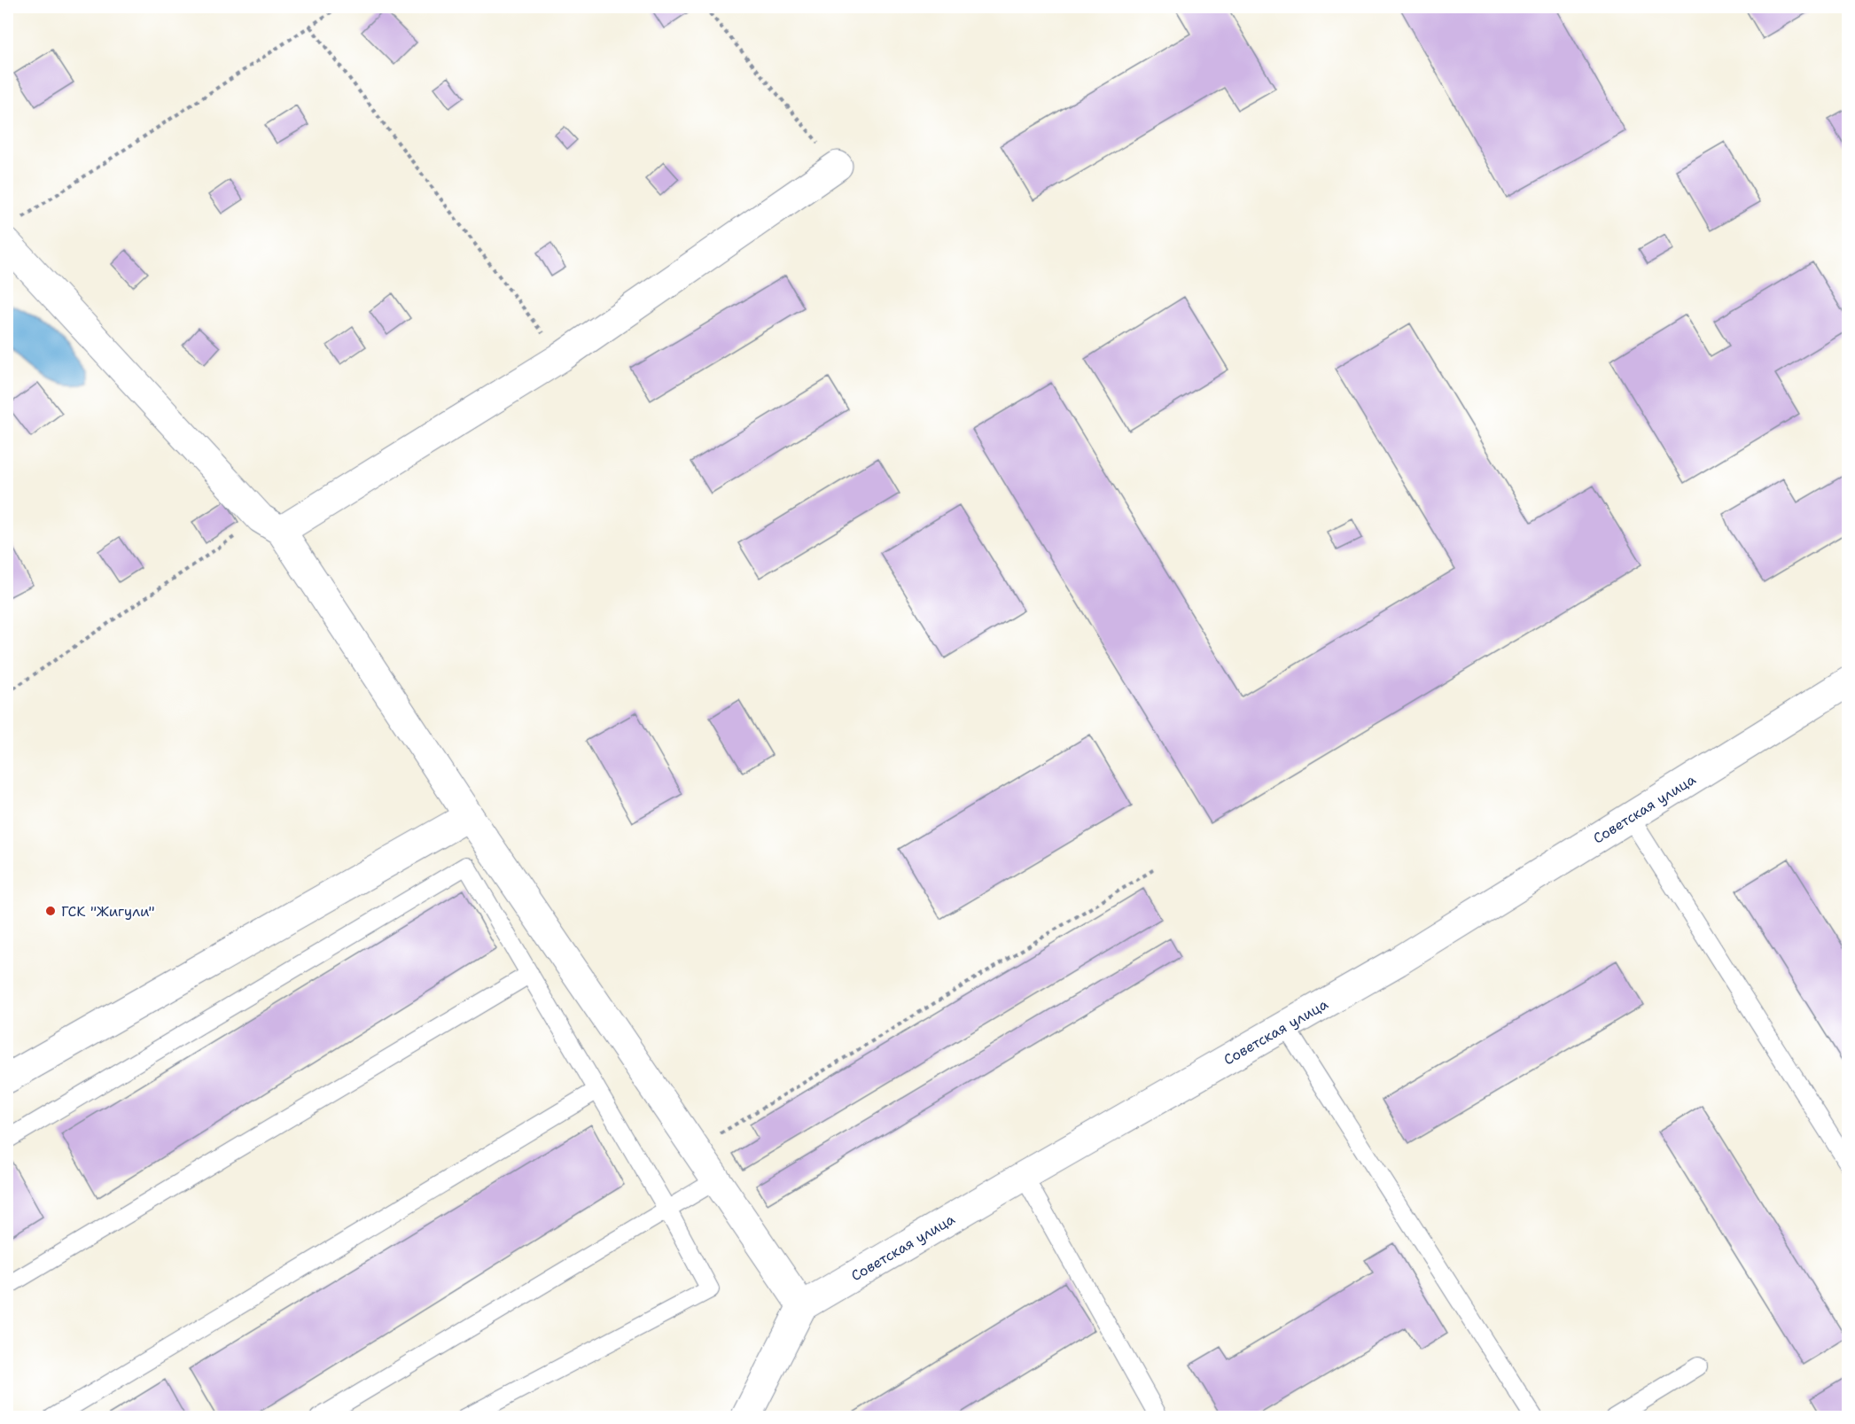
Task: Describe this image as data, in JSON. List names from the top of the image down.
{
  "streets": {
    "street": ["Советская улица"]
  },
  "places": ["ГСК \"Жигули\""]
}
